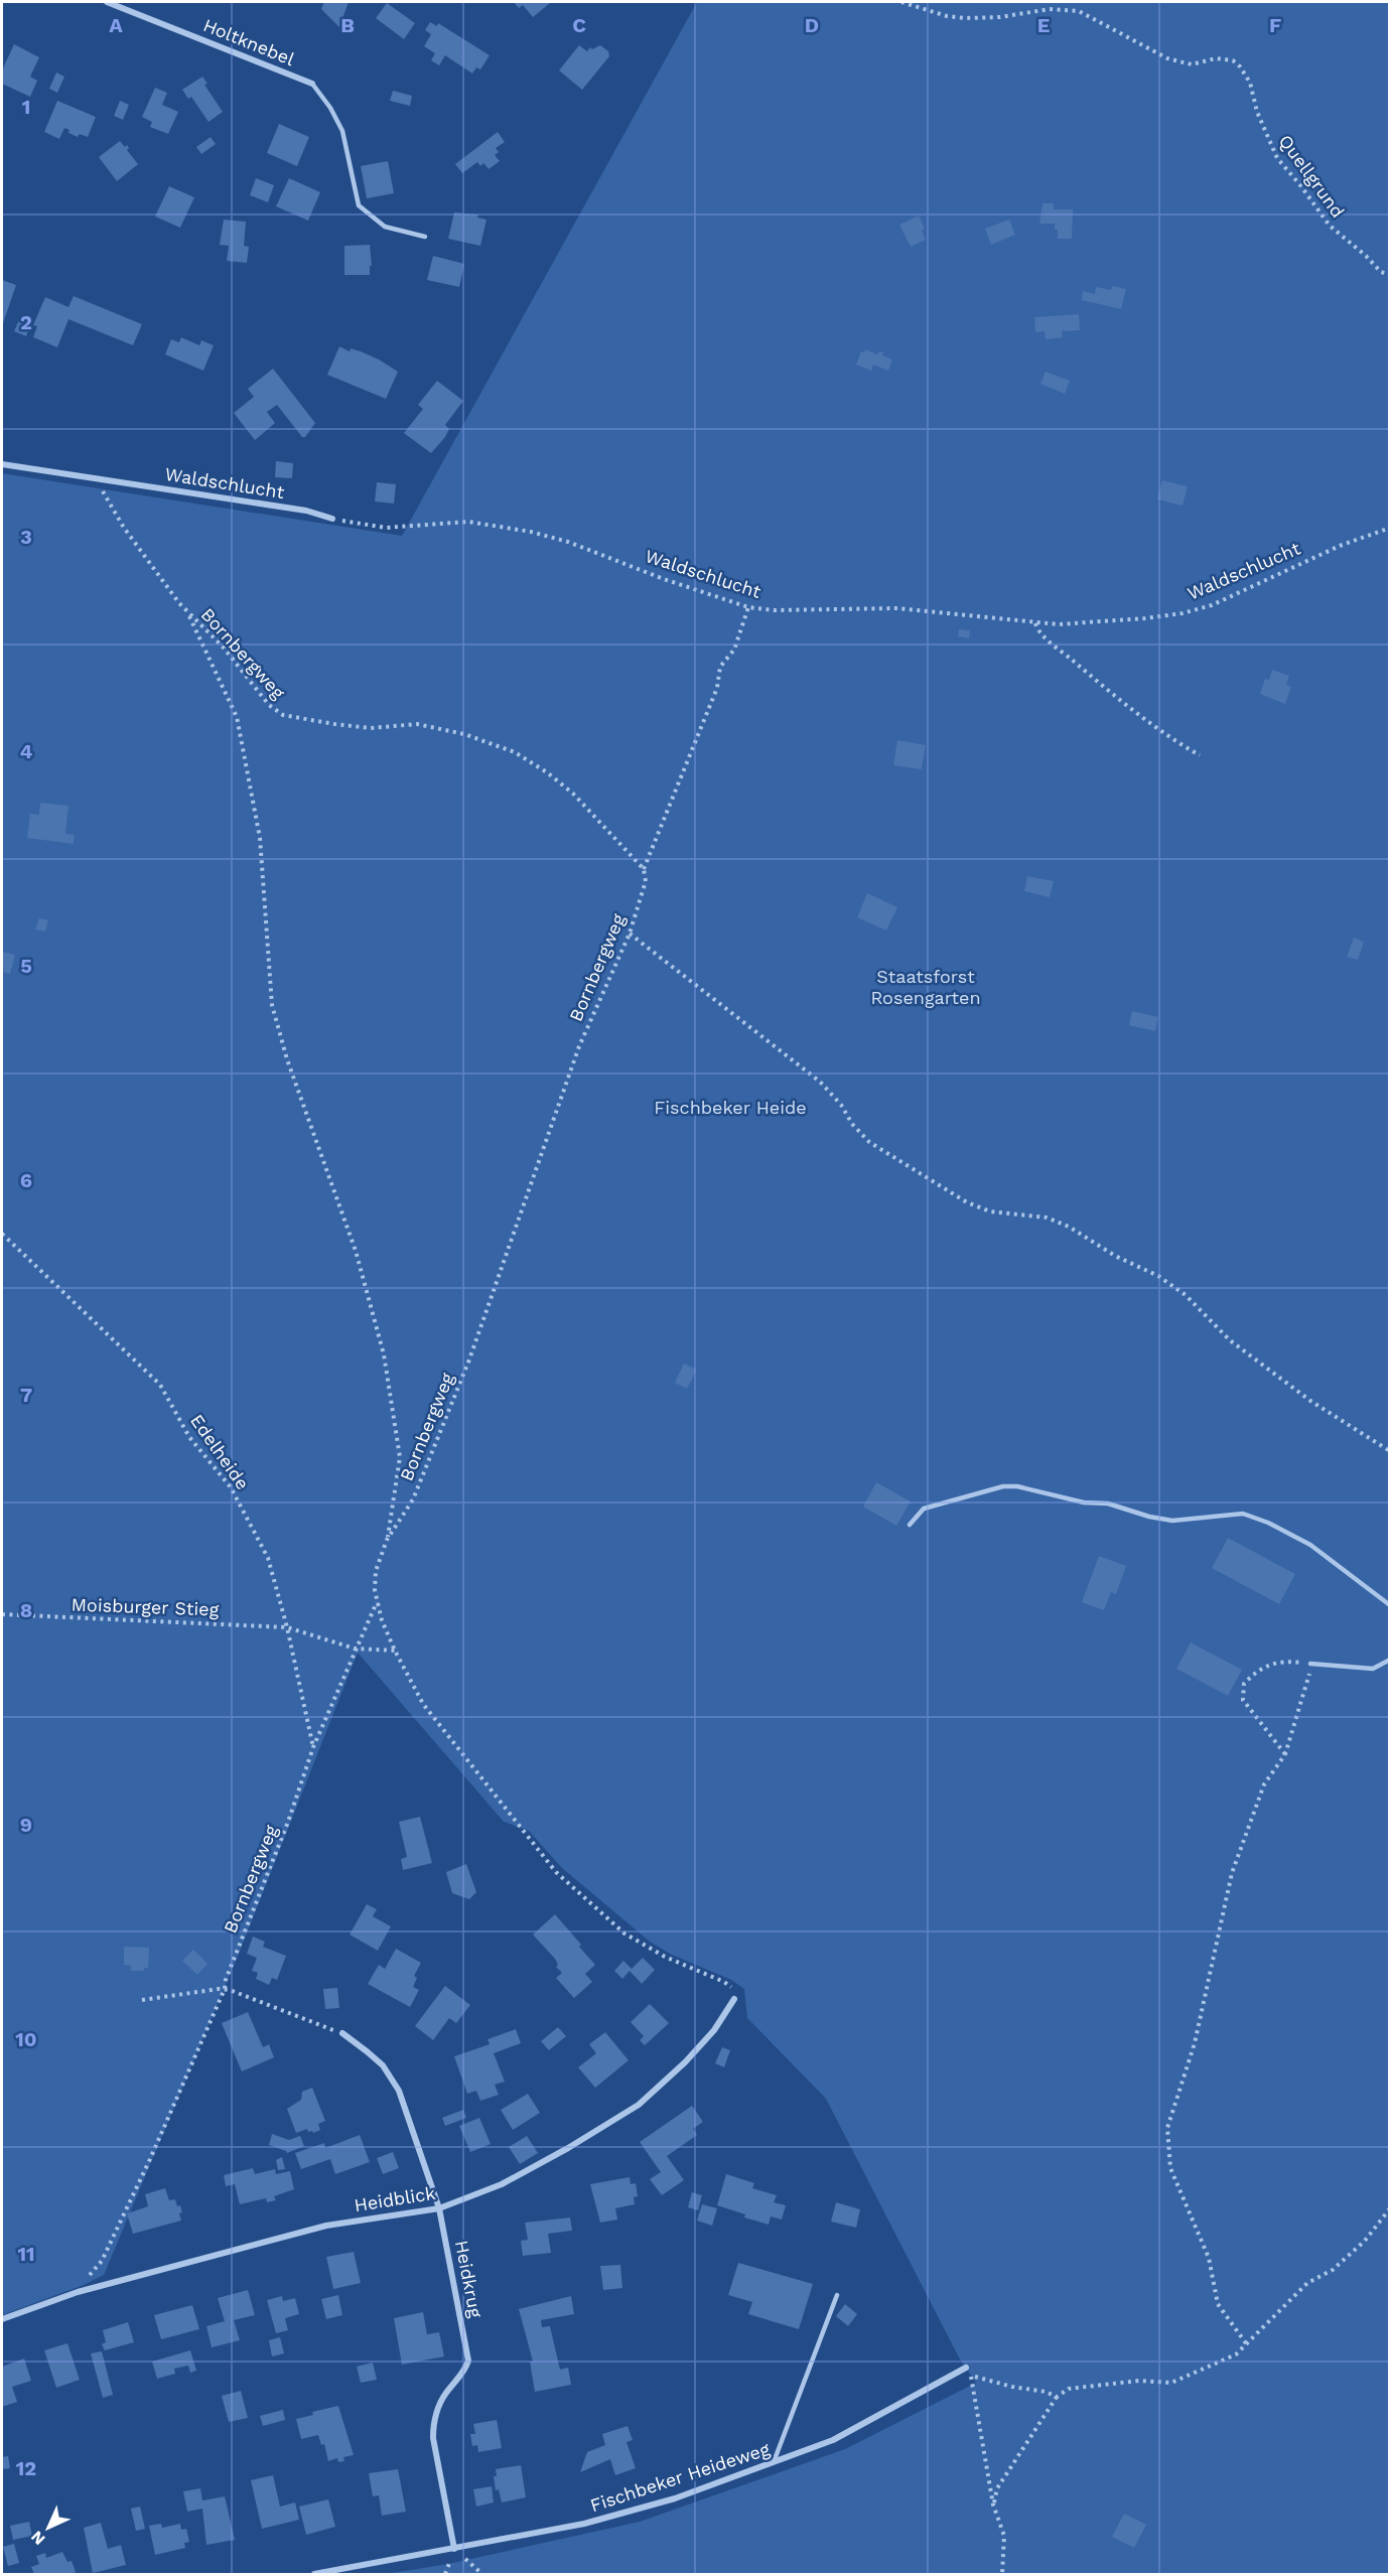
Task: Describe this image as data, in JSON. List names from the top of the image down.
{
  "streets": {
    "street": [
      "Holtknebel",
      "Waldschlucht",
      "Heidblick",
      "Heidkrug",
      "Fischbeker Heideweg"
    ],
    "path": [
      "Quellgrund",
      "Bornbergweg",
      "Edelheide",
      "Moisburger Stieg"
    ]
  },
  "crossings": [
    ["Waldschlucht", "Bornbergweg"],
    ["Bornbergweg", "Edelheide"],
    ["Bornbergweg", "Moisburger Stieg"],
    ["Bornbergweg", "Heidblick"],
    ["Edelheide", "Moisburger Stieg"],
    ["Heidblick", "Heidkrug"],
    ["Heidkrug", "Fischbeker Heideweg"]
  ],
  "parks": ["Staatsforst Rosengarten", "Fischbeker Heide"],
  "north": "bottom left",
  "grid": {
    "columns": [
      "A",
      "B",
      "C",
      "D",
      "E",
      "F"
    ],
    "rows": [
      "1",
      "2",
      "3",
      "4",
      "5",
      "6",
      "7",
      "8",
      "9",
      "10",
      "11",
      "12"
    ]
  }
}
